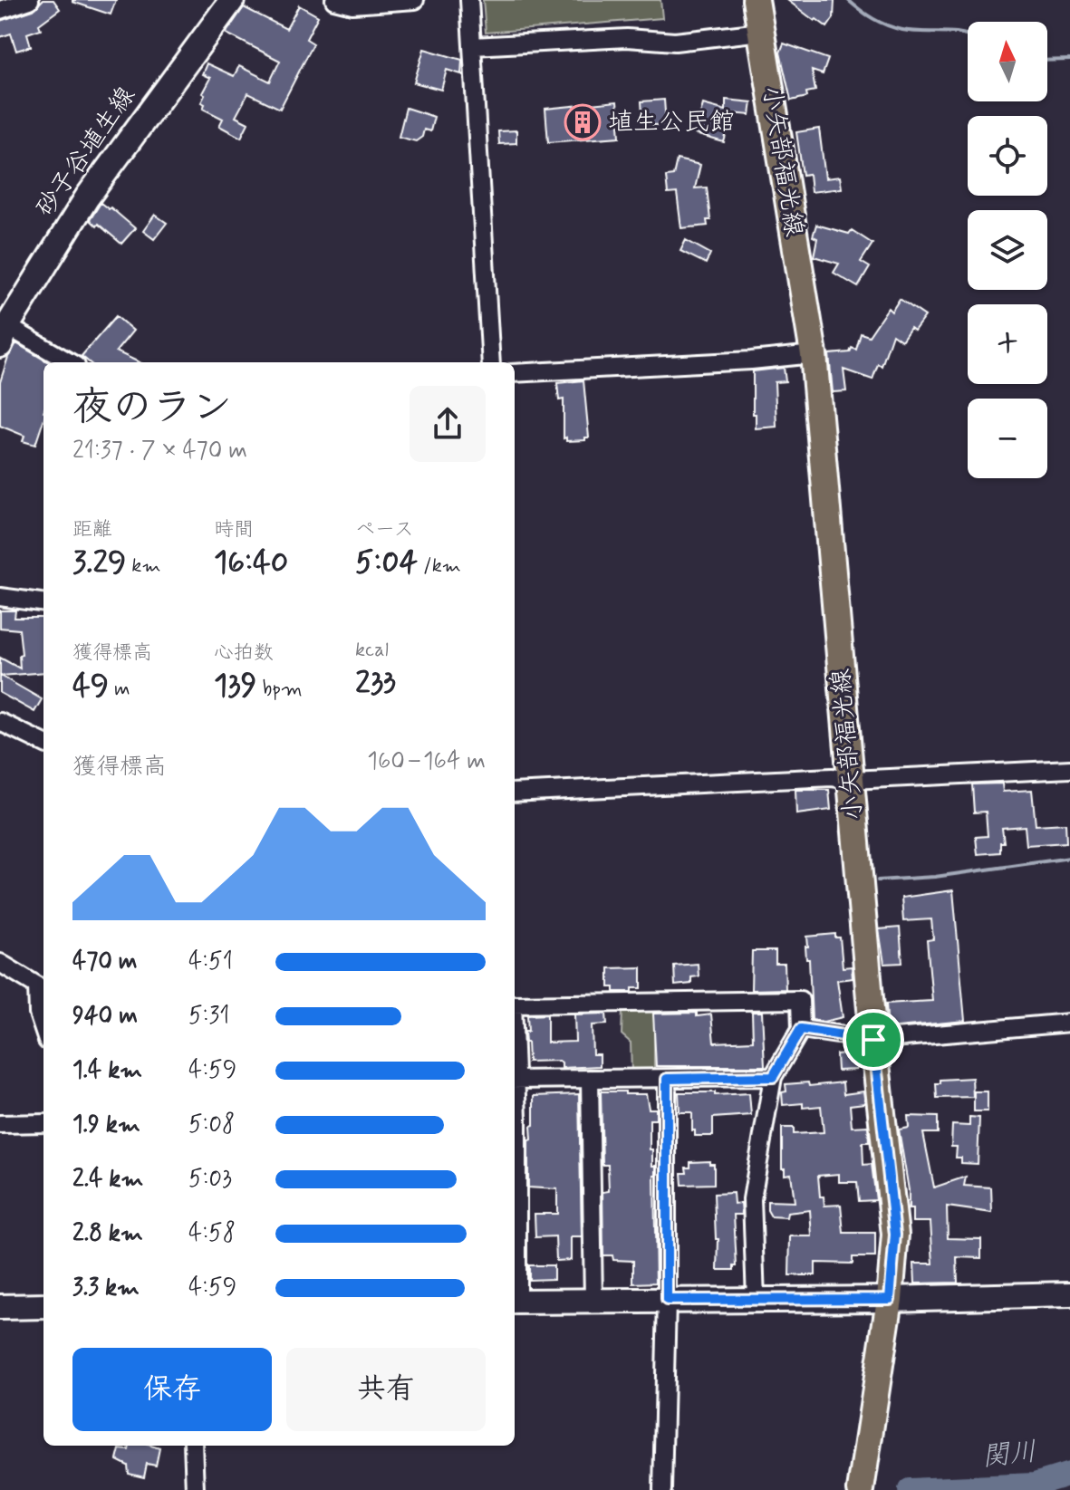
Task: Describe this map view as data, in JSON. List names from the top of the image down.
{
  "streets": {
    "main road": ["小矢部福光線"],
    "street": ["砂子谷埴生線"]
  },
  "water": ["関川"],
  "places": {
    "building": ["埴生公民館"]
  },
  "north": "top",
  "page": {
    "map_buttons": ["+", "−"],
    "heading": ["夜のラン", "21:37 · 7 × 470 m"],
    "stats": [
      ["距離", "3.29 km"],
      ["時間", "16:40"],
      ["ペース", "5:04 /km"],
      ["獲得標高", "49 m"],
      ["心拍数", "139 bpm"],
      ["kcal", "233"]
    ],
    "chart": ["獲得標高", "160–164 m"],
    "list": [
      {
        "name": "470 m",
        "note": "4:51"
      },
      {
        "name": "940 m",
        "note": "5:31"
      },
      {
        "name": "1.4 km",
        "note": "4:59"
      },
      {
        "name": "1.9 km",
        "note": "5:08"
      },
      {
        "name": "2.4 km",
        "note": "5:03"
      },
      {
        "name": "2.8 km",
        "note": "4:58"
      },
      {
        "name": "3.3 km",
        "note": "4:59"
      }
    ],
    "buttons": ["保存", "共有"]
  }
}
